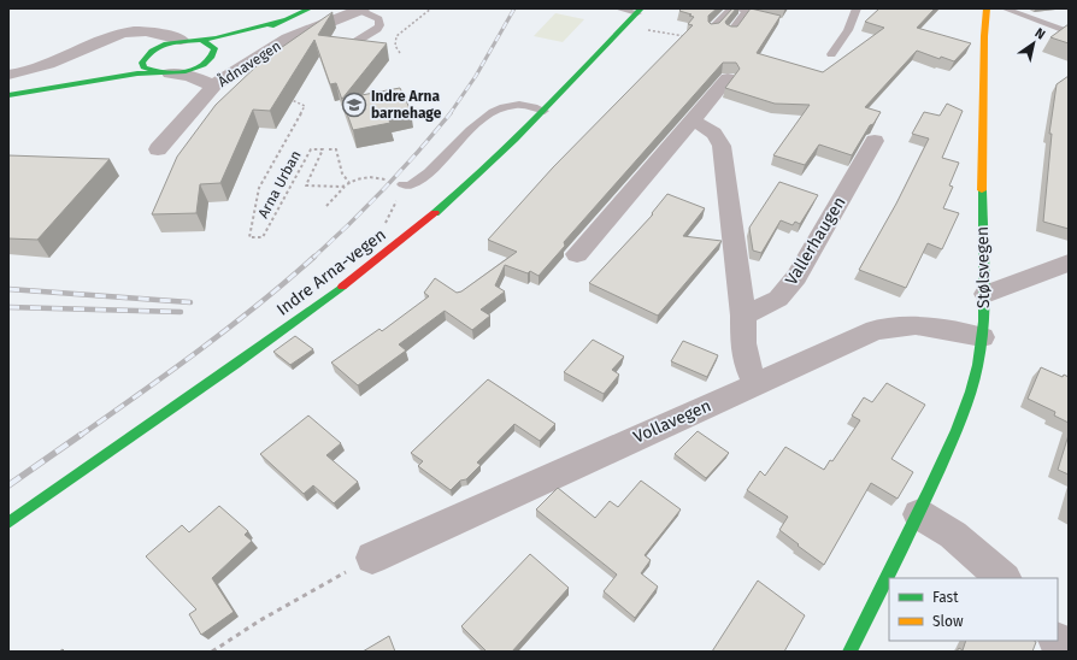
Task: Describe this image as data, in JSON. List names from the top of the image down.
{
  "streets": {
    "main road": ["Stølsvegen", "Indre Arna-vegen"],
    "street": ["Ådnavegen", "Vallerhaugen", "Vollavegen"],
    "path": ["Arna Urban"]
  },
  "crossings": [
    ["Stølsvegen", "Vollavegen"]
  ],
  "places": {
    "school or university": ["Indre Arna barnehage"]
  },
  "legend": ["Fast", "Slow"],
  "north": "top right"
}
